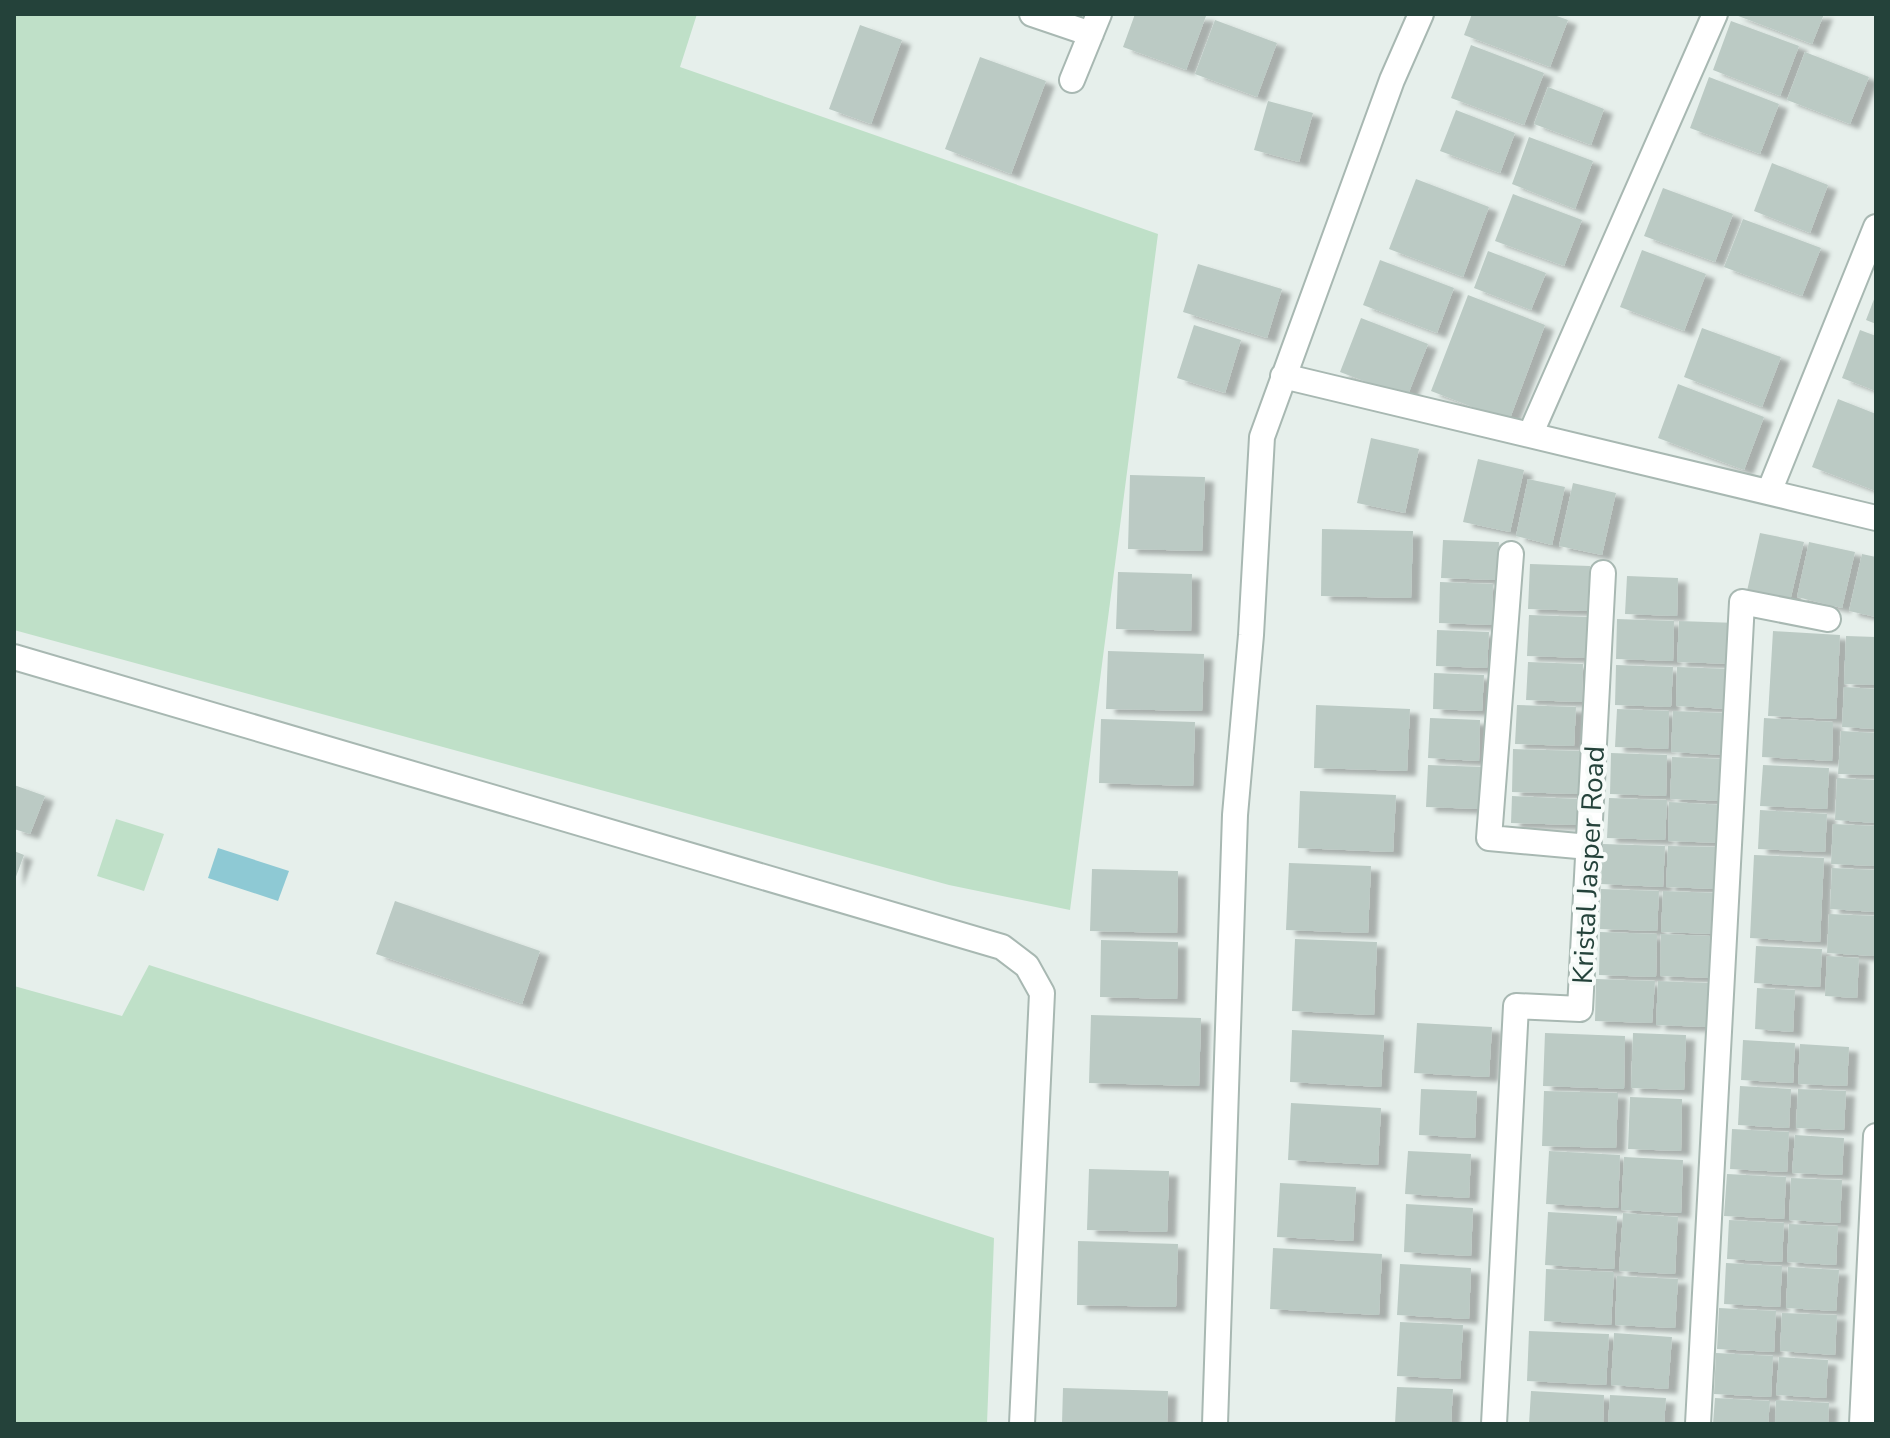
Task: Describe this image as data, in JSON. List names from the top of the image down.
{
  "streets": {
    "street": ["Kristal Jasper Road"]
  }
}
